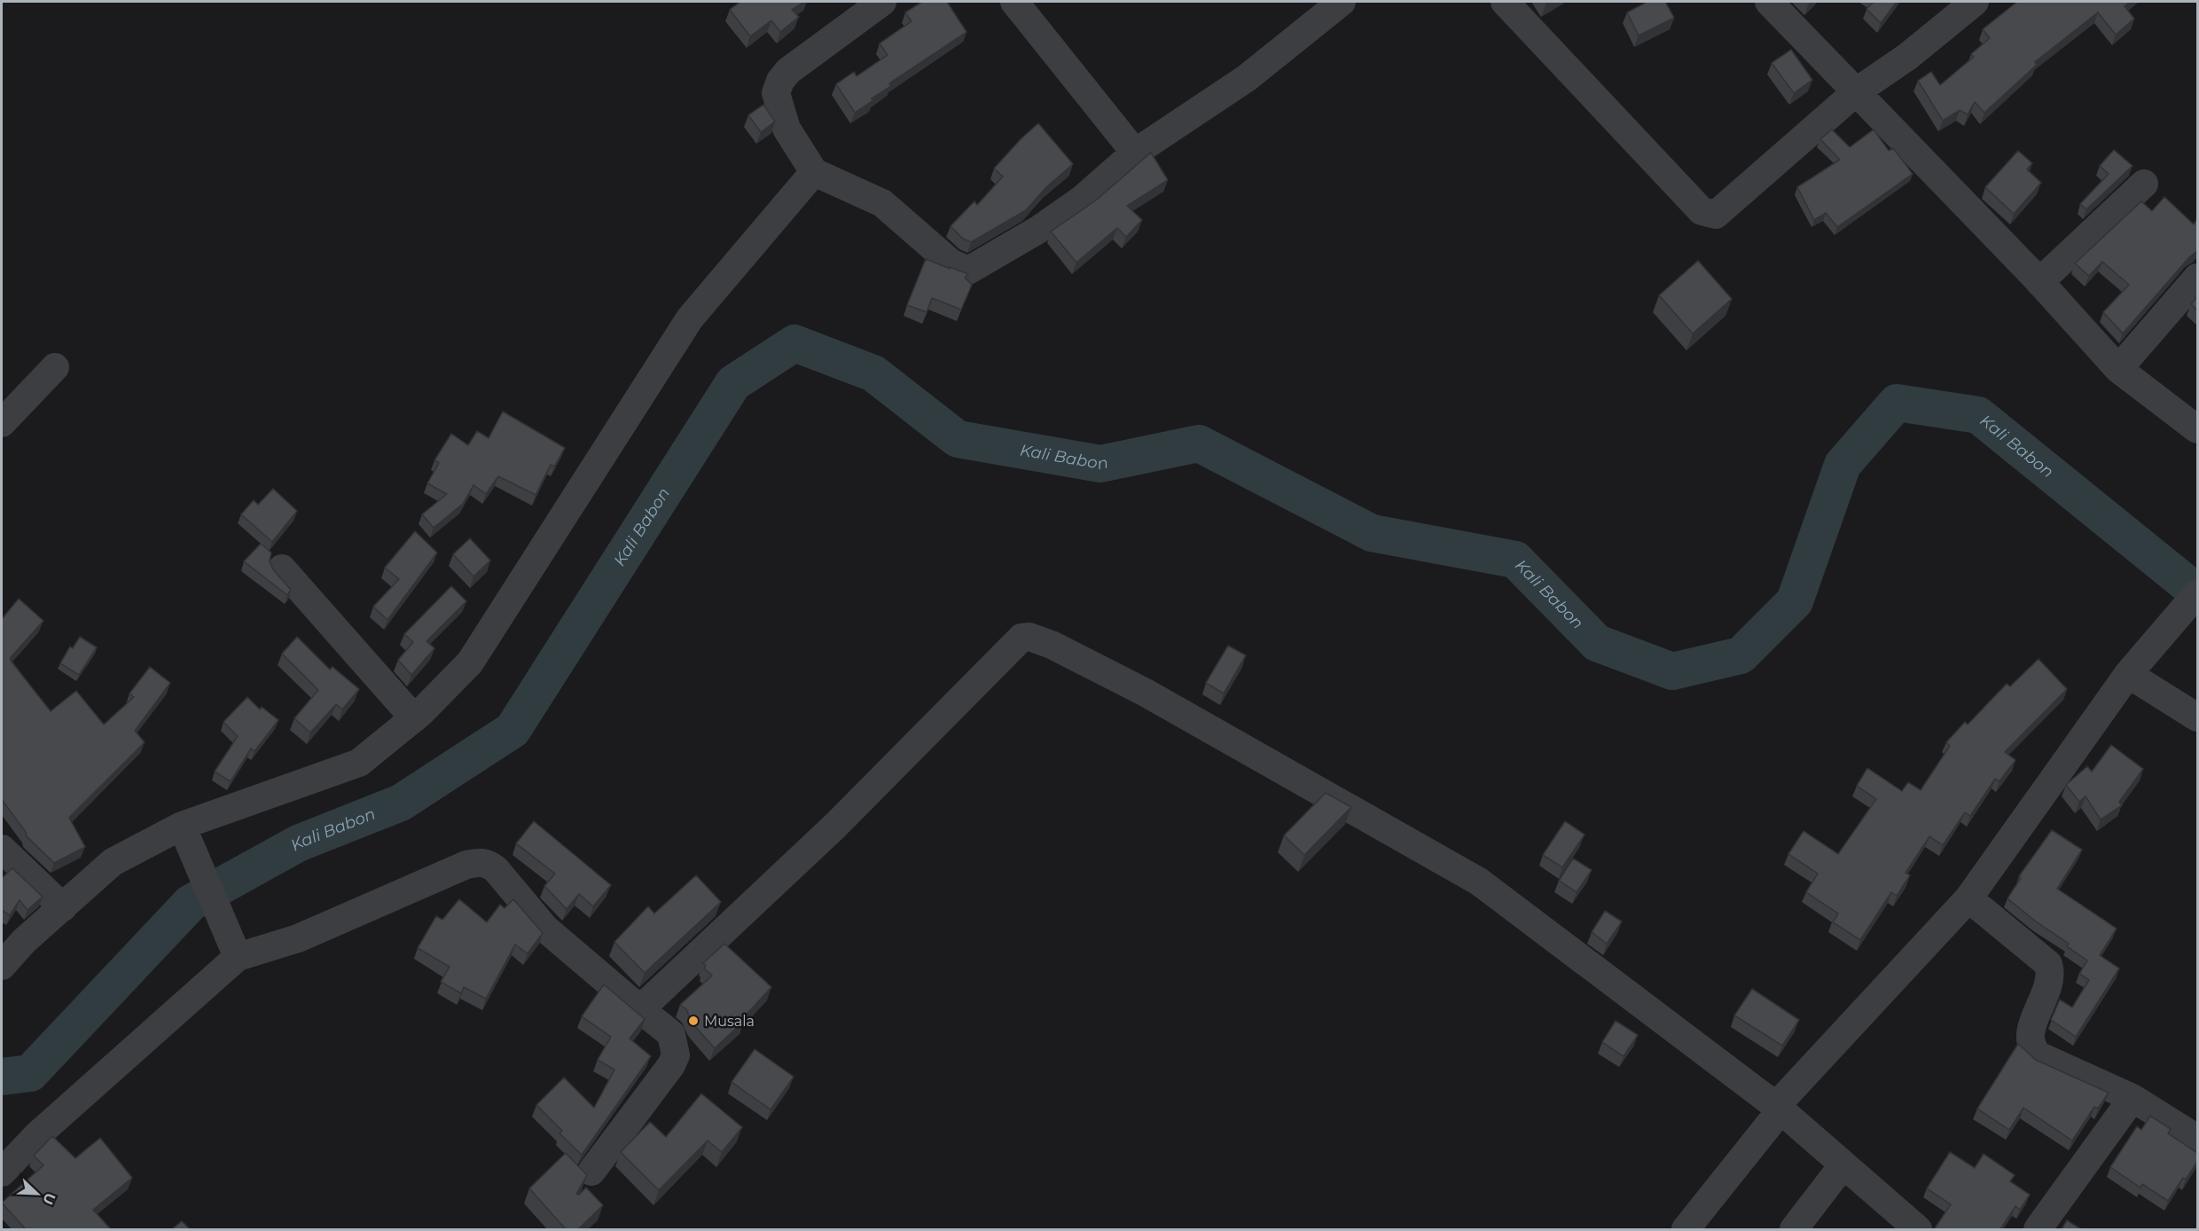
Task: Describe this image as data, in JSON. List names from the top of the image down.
{
  "water": ["Kali Babon"],
  "places": ["Musala"],
  "north": "bottom right"
}
